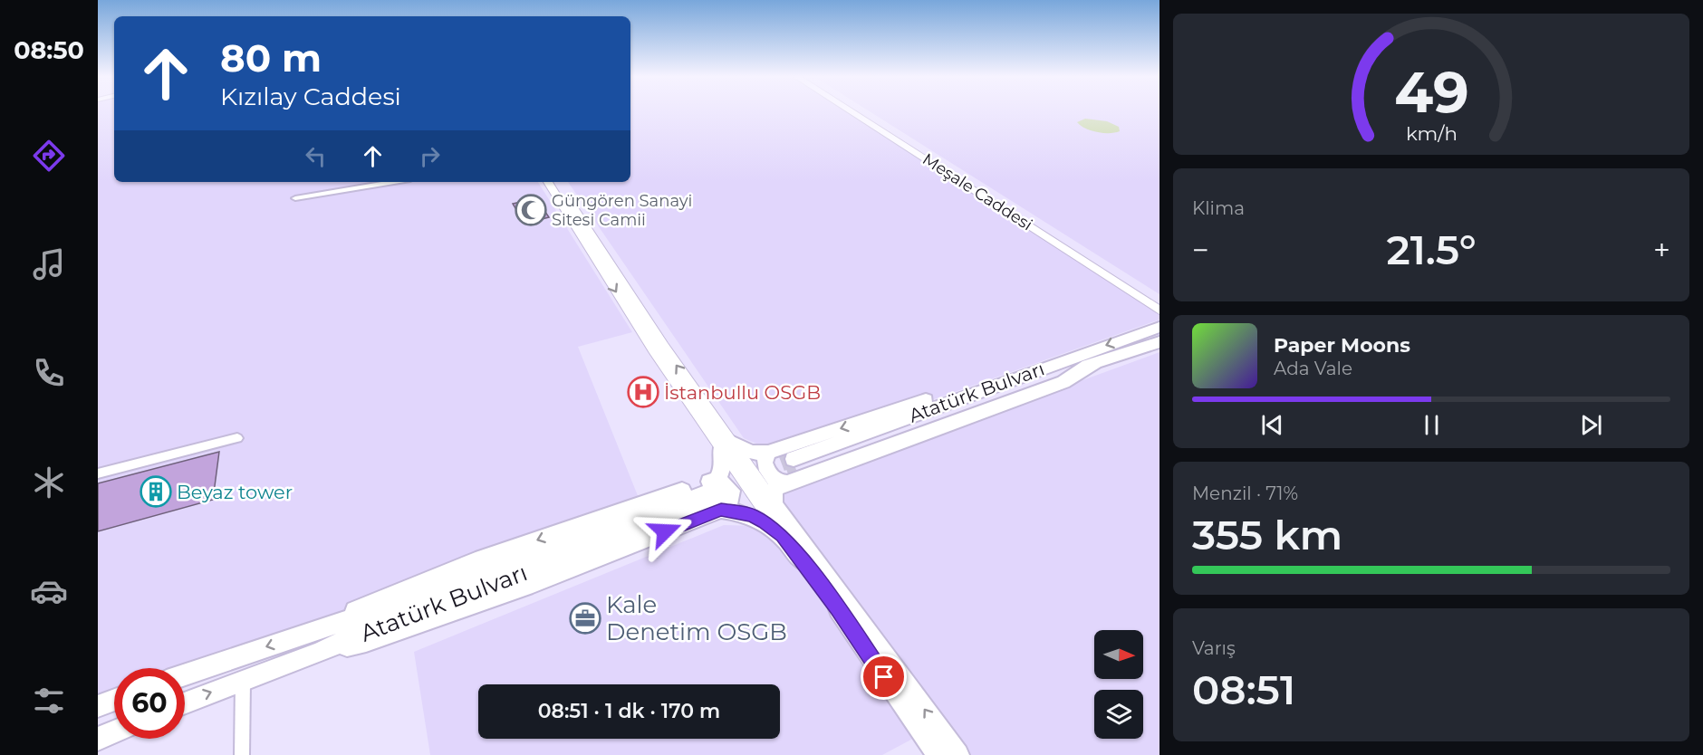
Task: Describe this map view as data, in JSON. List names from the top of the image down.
{
  "streets": {
    "main road": ["Atatürk Bulvarı"],
    "street": ["Meşale Caddesi"]
  },
  "places": {
    "mosque": ["Güngören Sanayi Sitesi Camii"],
    "hospital": ["İstanbullu OSGB"],
    "building": ["Beyaz tower"],
    "office": ["Kale Denetim OSGB"]
  },
  "north": "right",
  "page": {
    "tabs": "08:50",
    "turn": ["80 m", "Kızılay Caddesi"],
    "tile": [
      "Klima",
      ["Menzil · 71%", "355 km"],
      ["Varış", "08:51"]
    ],
    "heat": ["−", "21.5°", "+"],
    "song": ["Paper Moons", "Ada Vale"],
    "limit": "60",
    "trip": "08:51 · 1 dk · 170 m",
    "gauge": ["49", "km/h"]
  }
}
